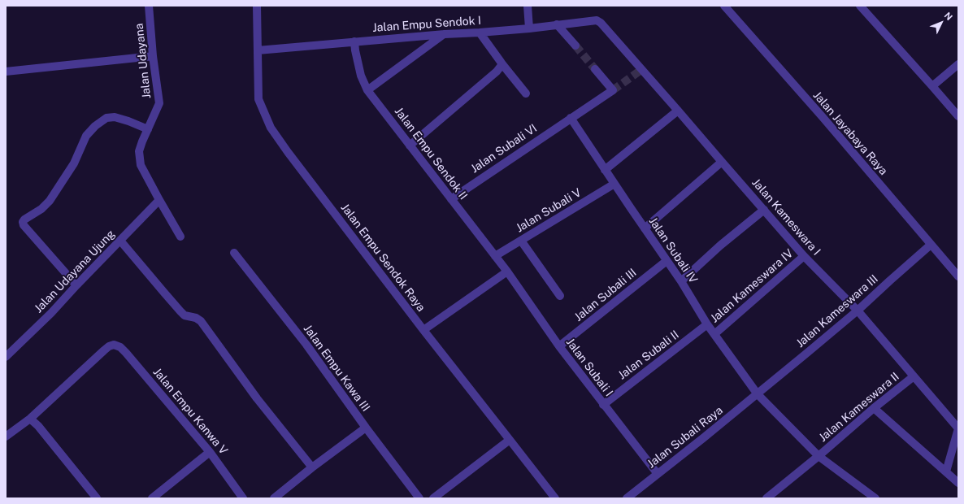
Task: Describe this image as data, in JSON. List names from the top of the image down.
{
  "streets": {
    "street": [
      "Jalan Empu Sendok I",
      "Jalan Udayana",
      "Jalan Jayabaya Raya",
      "Jalan Subali VI",
      "Jalan Empu Sendok II",
      "Jalan Subali V",
      "Jalan Kameswara I",
      "Jalan Subali IV",
      "Jalan Empu Sendok Raya",
      "Jalan Udayana Ujung",
      "Jalan Kameswara IV",
      "Jalan Subali III",
      "Jalan Kameswara III",
      "Jalan Subali II",
      "Jalan Subali I",
      "Jalan Empu Kawa III",
      "Jalan Kameswara II",
      "Jalan Empu Kanwa V",
      "Jalan Subali Raya"
    ]
  },
  "crossings": [
    ["Jalan Empu Sendok I", "Jalan Empu Sendok II"],
    ["Jalan Empu Sendok I", "Jalan Kameswara I"],
    ["Jalan Empu Sendok I", "Jalan Empu Sendok Raya"],
    ["Jalan Udayana", "Jalan Udayana Ujung"],
    ["Jalan Jayabaya Raya", "Jalan Kameswara III"],
    ["Jalan Subali VI", "Jalan Empu Sendok II"],
    ["Jalan Subali VI", "Jalan Subali IV"],
    ["Jalan Empu Sendok II", "Jalan Subali V"],
    ["Jalan Empu Sendok II", "Jalan Subali I"],
    ["Jalan Subali V", "Jalan Subali IV"],
    ["Jalan Kameswara I", "Jalan Kameswara IV"],
    ["Jalan Kameswara I", "Jalan Kameswara III"],
    ["Jalan Kameswara I", "Jalan Kameswara II"],
    ["Jalan Subali IV", "Jalan Kameswara IV"],
    ["Jalan Subali IV", "Jalan Subali III"],
    ["Jalan Subali IV", "Jalan Kameswara III"],
    ["Jalan Subali IV", "Jalan Subali II"],
    ["Jalan Subali IV", "Jalan Kameswara II"],
    ["Jalan Subali IV", "Jalan Subali Raya"],
    ["Jalan Subali III", "Jalan Subali I"],
    ["Jalan Kameswara III", "Jalan Subali Raya"],
    ["Jalan Subali II", "Jalan Subali I"],
    ["Jalan Subali I", "Jalan Subali Raya"]
  ],
  "north": "top right"
}
